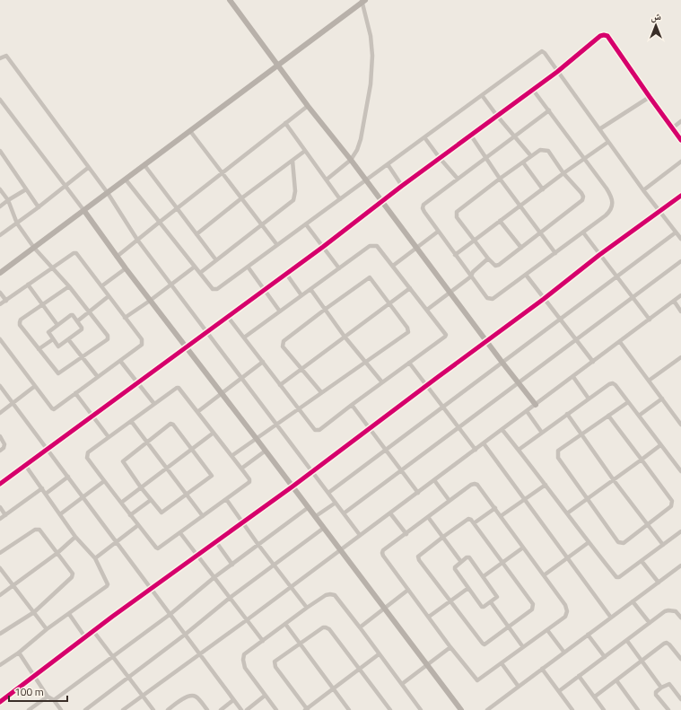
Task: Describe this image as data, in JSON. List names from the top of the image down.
{
  "scale_bar": "100 m",
  "north": "top"
}
